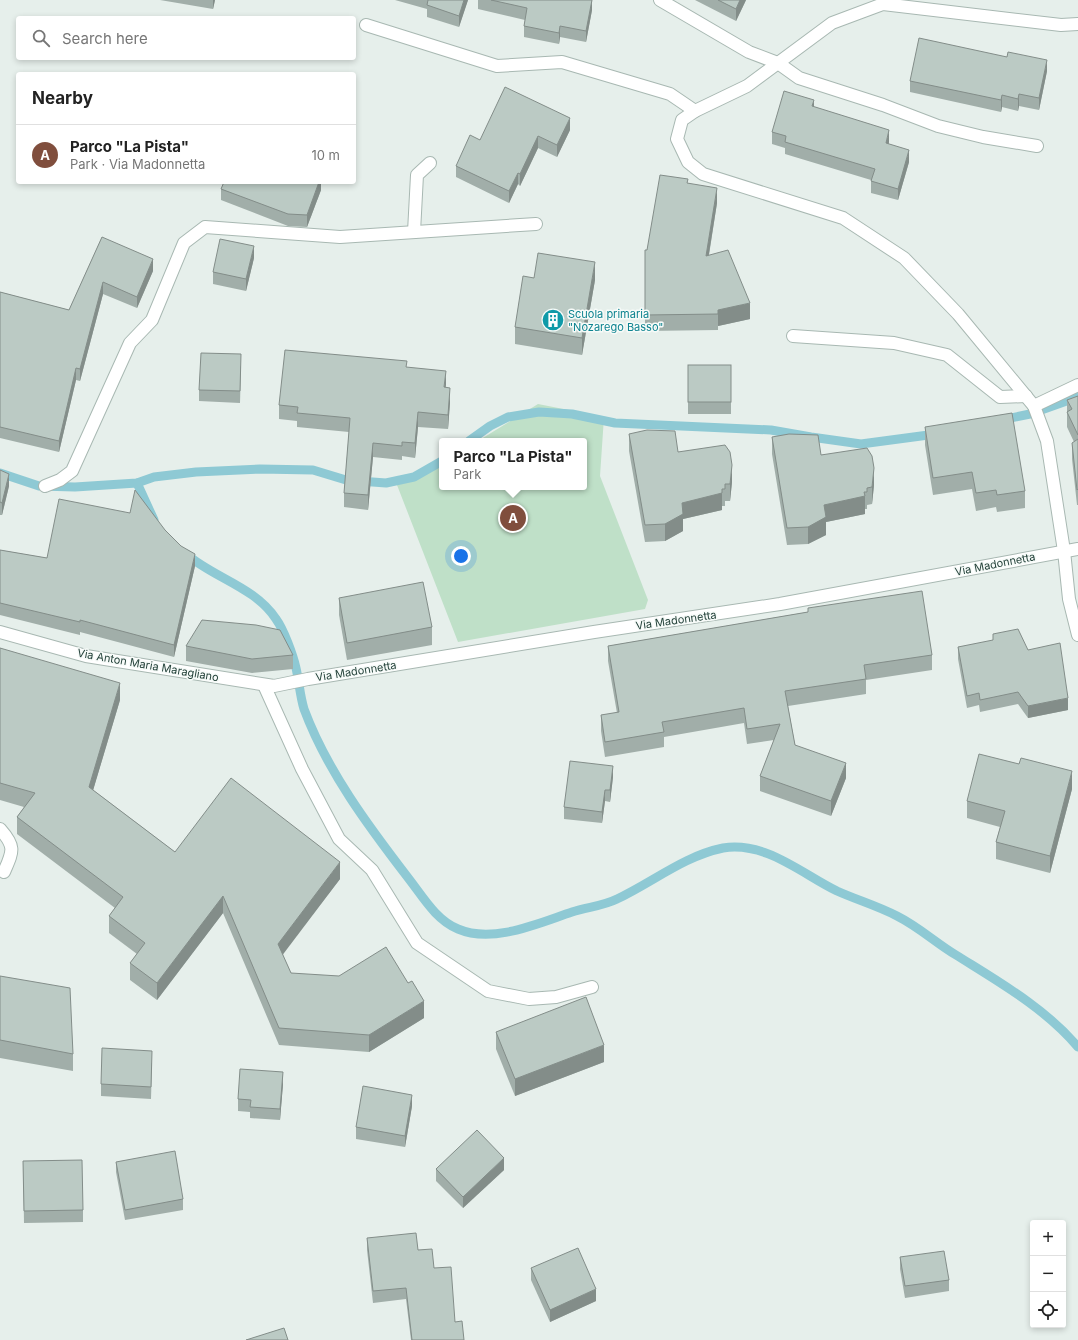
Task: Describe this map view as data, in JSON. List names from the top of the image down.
{
  "streets": {
    "street": ["Via Madonnetta", "Via Anton Maria Maragliano"]
  },
  "crossings": [
    ["Via Madonnetta", "Via Anton Maria Maragliano"]
  ],
  "places": {
    "building": ["Scuola primaria \"Nozarego Basso\""]
  },
  "page": {
    "search": "Search here",
    "heading": "Nearby",
    "list": [
      {
        "mark": "A",
        "name": "Parco \"La Pista\"",
        "note": "Park · Via Madonnetta",
        "value": "10 m"
      }
    ],
    "popup": ["Parco \"La Pista\"", "Park"],
    "pins": "A",
    "map_buttons": ["+", "−"]
  }
}
